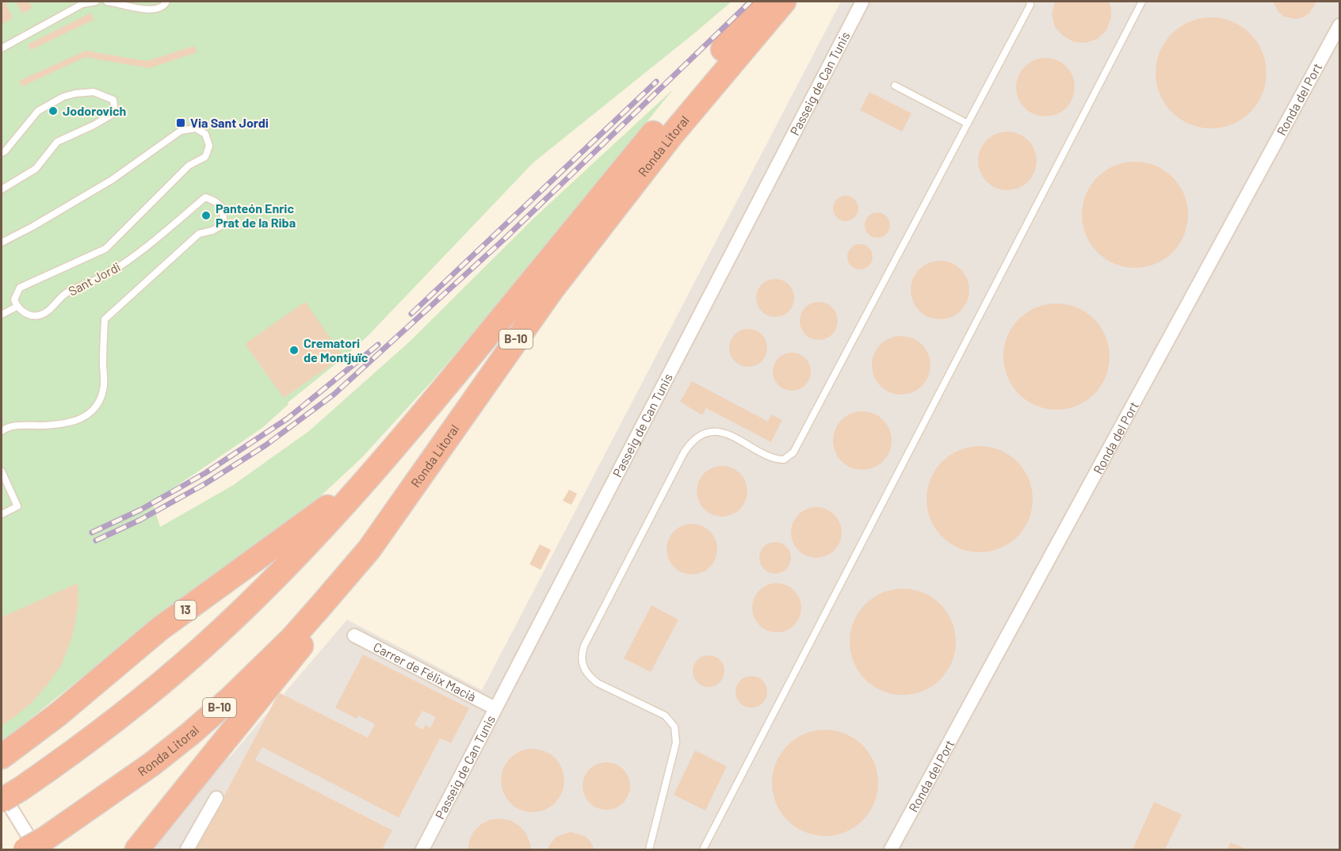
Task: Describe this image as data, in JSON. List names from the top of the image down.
{
  "streets": {
    "highway": ["Ronda Litoral", "B-10", "13"],
    "street": ["Passeig de Can Tunis", "Ronda del Port", "Carrer de Félix Macià"],
    "lane": ["Sant Jordi"]
  },
  "crossings": [
    ["Passeig de Can Tunis", "Carrer de Félix Macià"],
    ["Ronda Litoral", "13"]
  ],
  "places": {
    "other": ["Jodorovich", "Panteón Enric Prat de la Riba", "Crematori de Montjuïc"],
    "transit": ["Via Sant Jordi"]
  }
}
